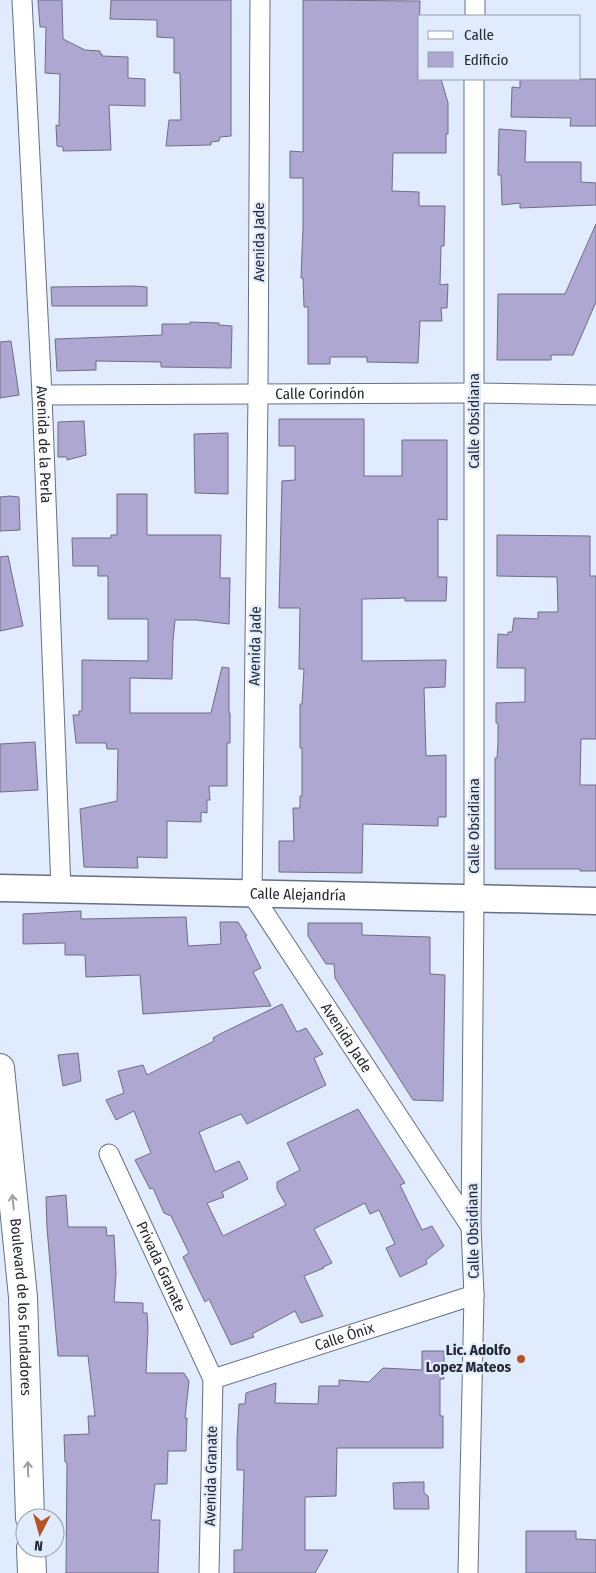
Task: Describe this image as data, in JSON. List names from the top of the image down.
{
  "streets": {
    "main road": ["Calle Alejandría", "Boulevard de los Fundadores"],
    "street": [
      "Avenida Jade",
      "Calle Corindón",
      "Calle Obsidiana",
      "Avenida de la Perla",
      "Privada Granate",
      "Calle Ónix",
      "Avenida Granate"
    ]
  },
  "crossings": [
    ["Avenida Jade", "Calle Corindón"],
    ["Avenida Jade", "Calle Obsidiana"],
    ["Avenida Jade", "Calle Alejandría"],
    ["Calle Corindón", "Calle Obsidiana"],
    ["Calle Corindón", "Avenida de la Perla"],
    ["Calle Obsidiana", "Calle Alejandría"],
    ["Calle Obsidiana", "Calle Ónix"],
    ["Avenida de la Perla", "Calle Alejandría"],
    ["Privada Granate", "Calle Ónix"],
    ["Privada Granate", "Avenida Granate"],
    ["Calle Ónix", "Avenida Granate"]
  ],
  "one_way": ["Boulevard de los Fundadores"],
  "places": ["Lic. Adolfo Lopez Mateos"],
  "legend": ["Calle", "Edificio"],
  "north": "bottom"
}
